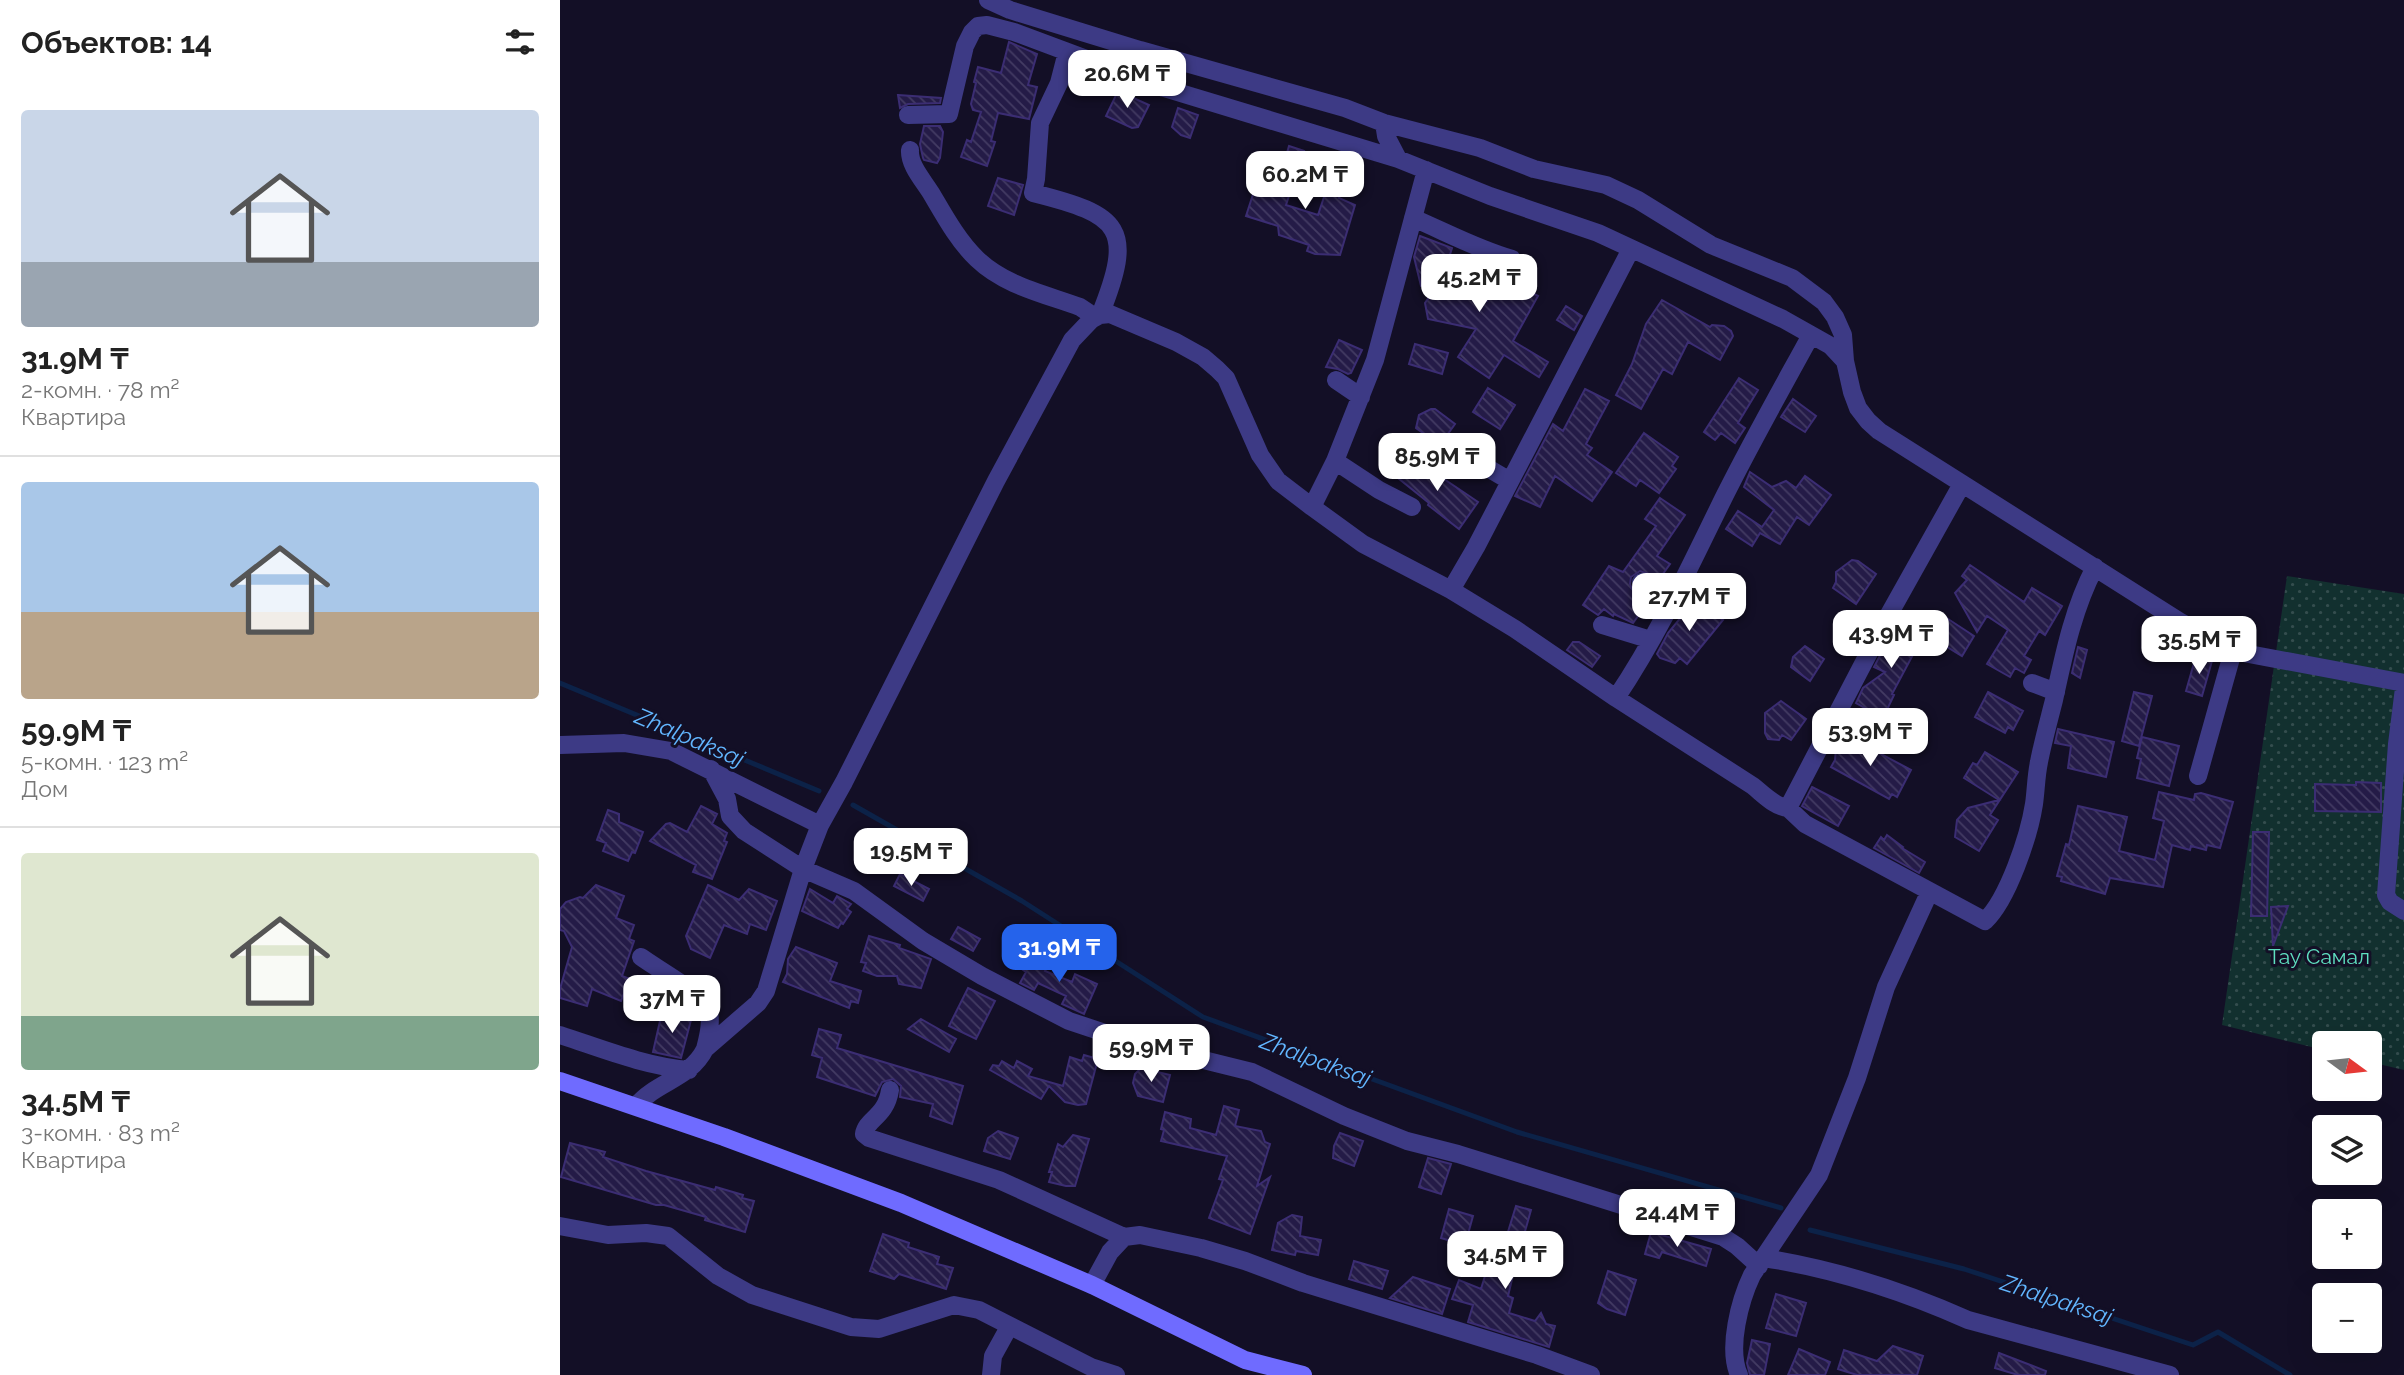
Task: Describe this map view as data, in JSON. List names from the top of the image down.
{
  "water": ["Zhalpaksaj"],
  "parks": ["Тау Самал"],
  "north": "right",
  "page": {
    "heading": "Объектов: 14",
    "price": [
      "20.6M ₸",
      "60.2M ₸",
      "45.2M ₸",
      "85.9M ₸",
      "27.7M ₸",
      "43.9M ₸",
      "35.5M ₸",
      "53.9M ₸",
      "19.5M ₸",
      "31.9M ₸",
      "37M ₸",
      "59.9M ₸",
      "24.4M ₸",
      "34.5M ₸"
    ],
    "list": [
      {
        "name": "31.9M ₸",
        "note": "2-комн. · 78 m² · Квартира"
      },
      {
        "name": "59.9M ₸",
        "note": "5-комн. · 123 m² · Дом"
      },
      {
        "name": "34.5M ₸",
        "note": "3-комн. · 83 m² · Квартира"
      }
    ],
    "map_buttons": ["+", "−"]
  }
}
